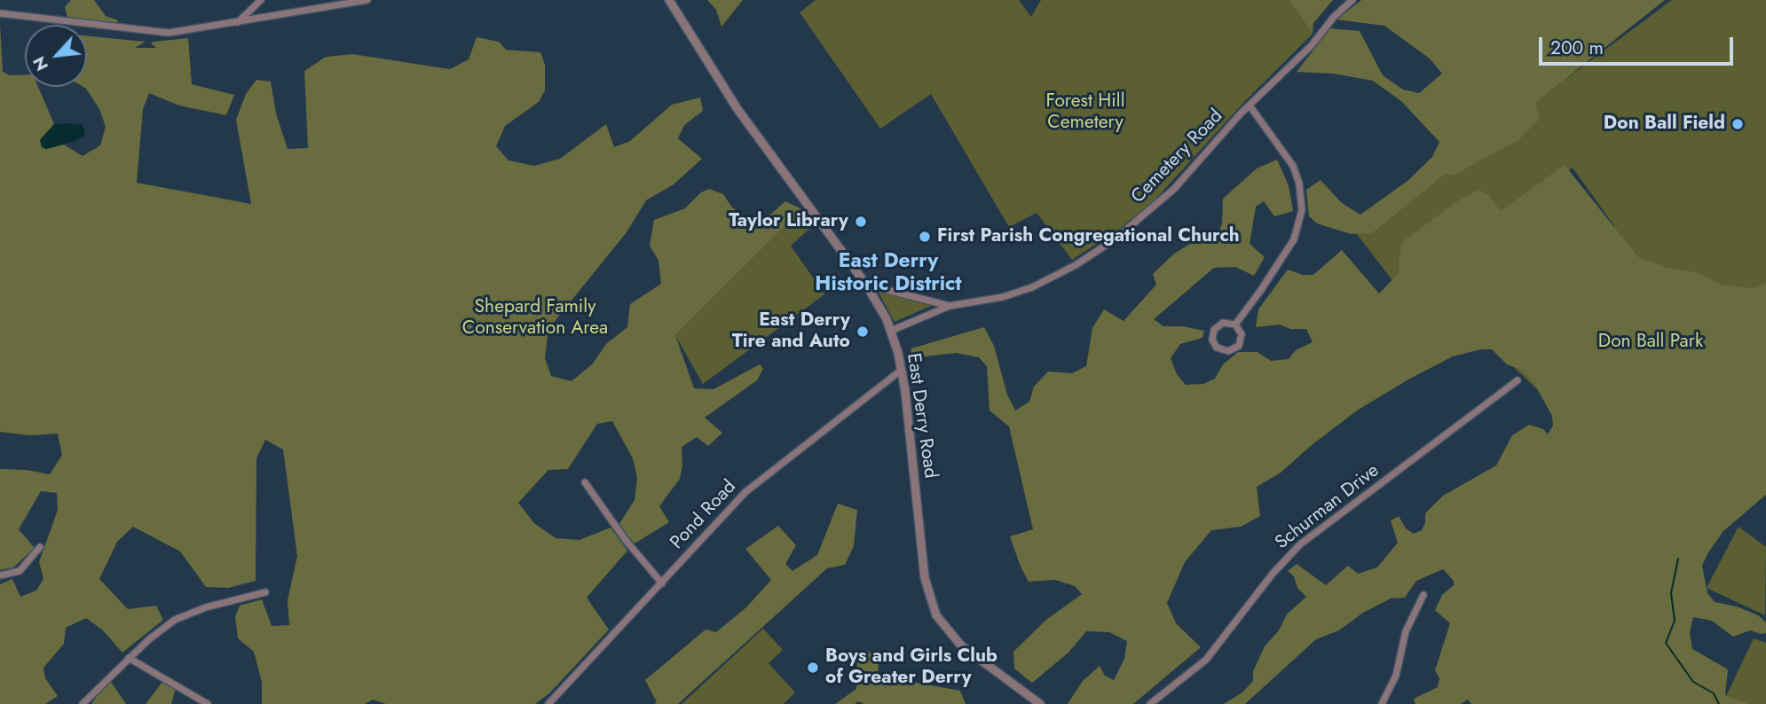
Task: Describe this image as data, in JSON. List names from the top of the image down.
{
  "streets": {
    "street": [
      "Cemetery Road",
      "East Derry Road",
      "Schurman Drive",
      "Pond Road"
    ]
  },
  "crossings": [
    ["Cemetery Road", "East Derry Road"],
    ["East Derry Road", "Pond Road"]
  ],
  "districts": ["East Derry Historic District"],
  "parks": ["Forest Hill Cemetery", "Shepard Family Conservation Area", "Don Ball Park"],
  "places": [
    "Don Ball Field",
    "Taylor Library",
    "First Parish Congregational Church",
    "East Derry Tire and Auto",
    "Boys and Girls Club of Greater Derry"
  ],
  "scale_bar": "200 m",
  "north": "bottom left"
}
